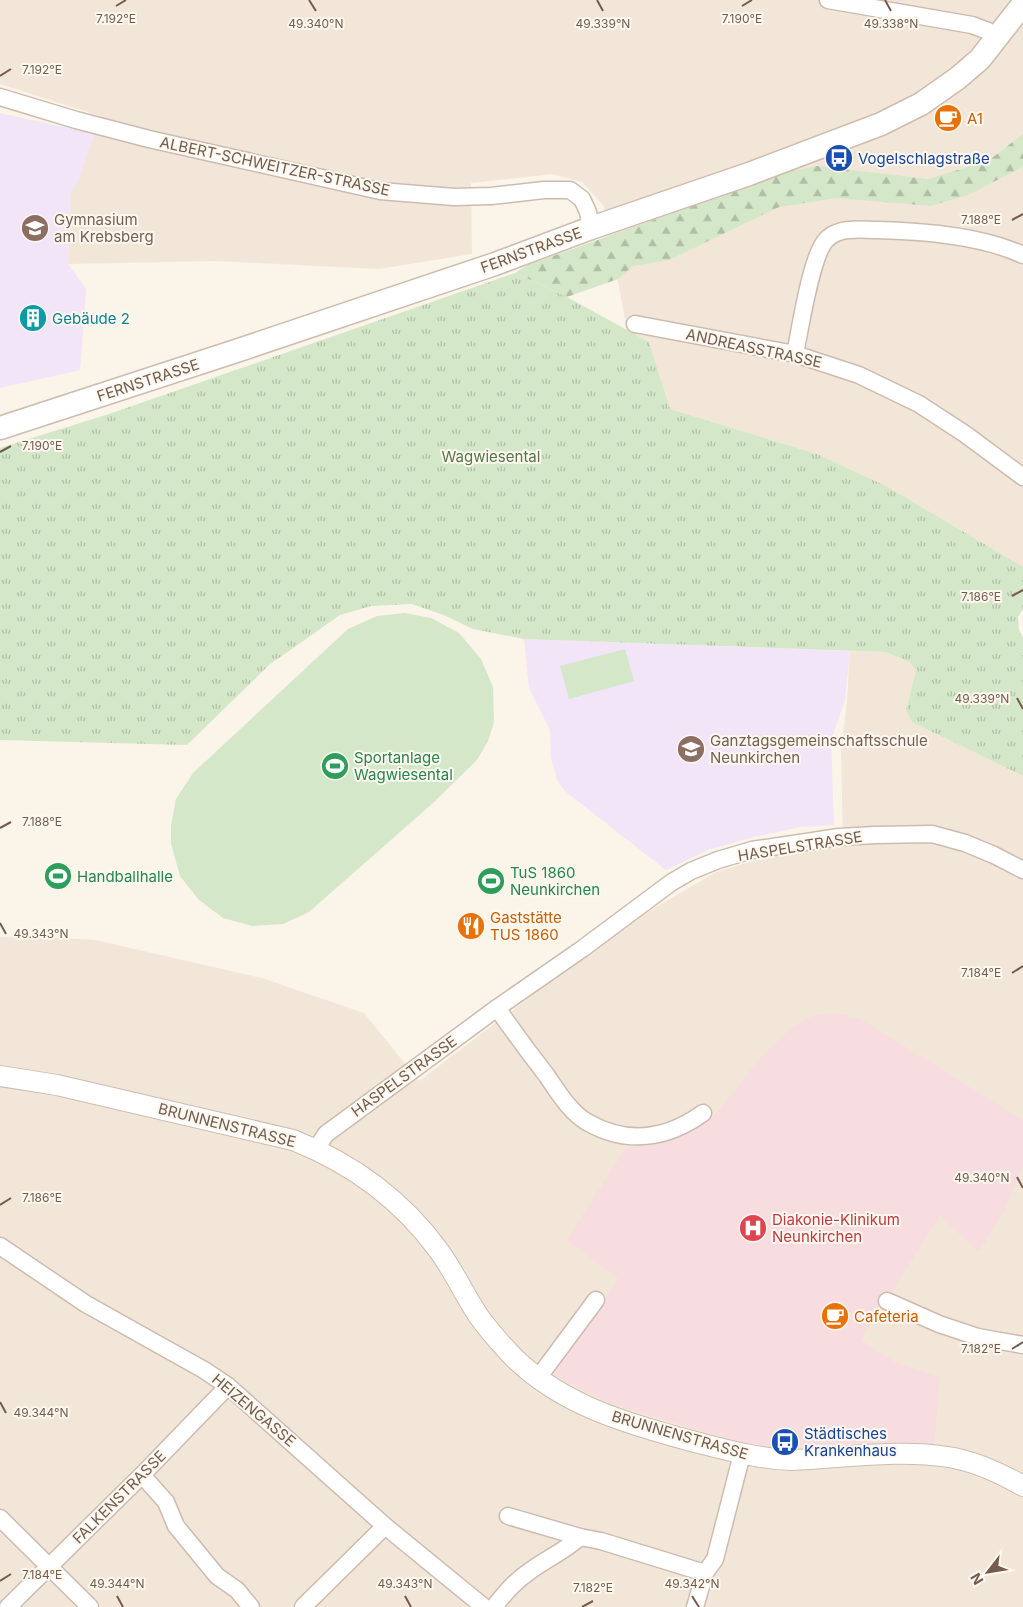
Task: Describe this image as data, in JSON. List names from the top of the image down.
{
  "streets": {
    "main road": ["FERNSTRASSE"],
    "street": [
      "ALBERT-SCHWEITZER-STRASSE",
      "ANDREASSTRASSE",
      "HASPELSTRASSE",
      "BRUNNENSTRASSE",
      "HEIZENGASSE",
      "FALKENSTRASSE"
    ]
  },
  "crossings": [
    ["ALBERT-SCHWEITZER-STRASSE", "FERNSTRASSE"],
    ["HASPELSTRASSE", "BRUNNENSTRASSE"],
    ["HEIZENGASSE", "FALKENSTRASSE"]
  ],
  "parks": ["Wagwiesental"],
  "places": {
    "cafe": ["A1", "Cafeteria"],
    "bus stop": ["Vogelschlagstraße", "Städtisches Krankenhaus"],
    "school or university": ["Gymnasium am Krebsberg", "Ganztagsgemeinschaftsschule Neunkirchen"],
    "building": ["Gebäude 2"],
    "sports": ["Sportanlage Wagwiesental", "Handballhalle", "TuS 1860 Neunkirchen"],
    "restaurant": ["Gaststätte TUS 1860"],
    "hospital": ["Diakonie-Klinikum Neunkirchen"]
  },
  "north": "bottom left",
  "coordinates": [
    "7.192°E",
    "7.190°E",
    "49.338°N",
    "49.340°N",
    "49.339°N",
    "7.188°E",
    "7.186°E",
    "49.343°N",
    "7.184°E",
    "7.182°E",
    "49.344°N",
    "49.342°N"
  ]
}
